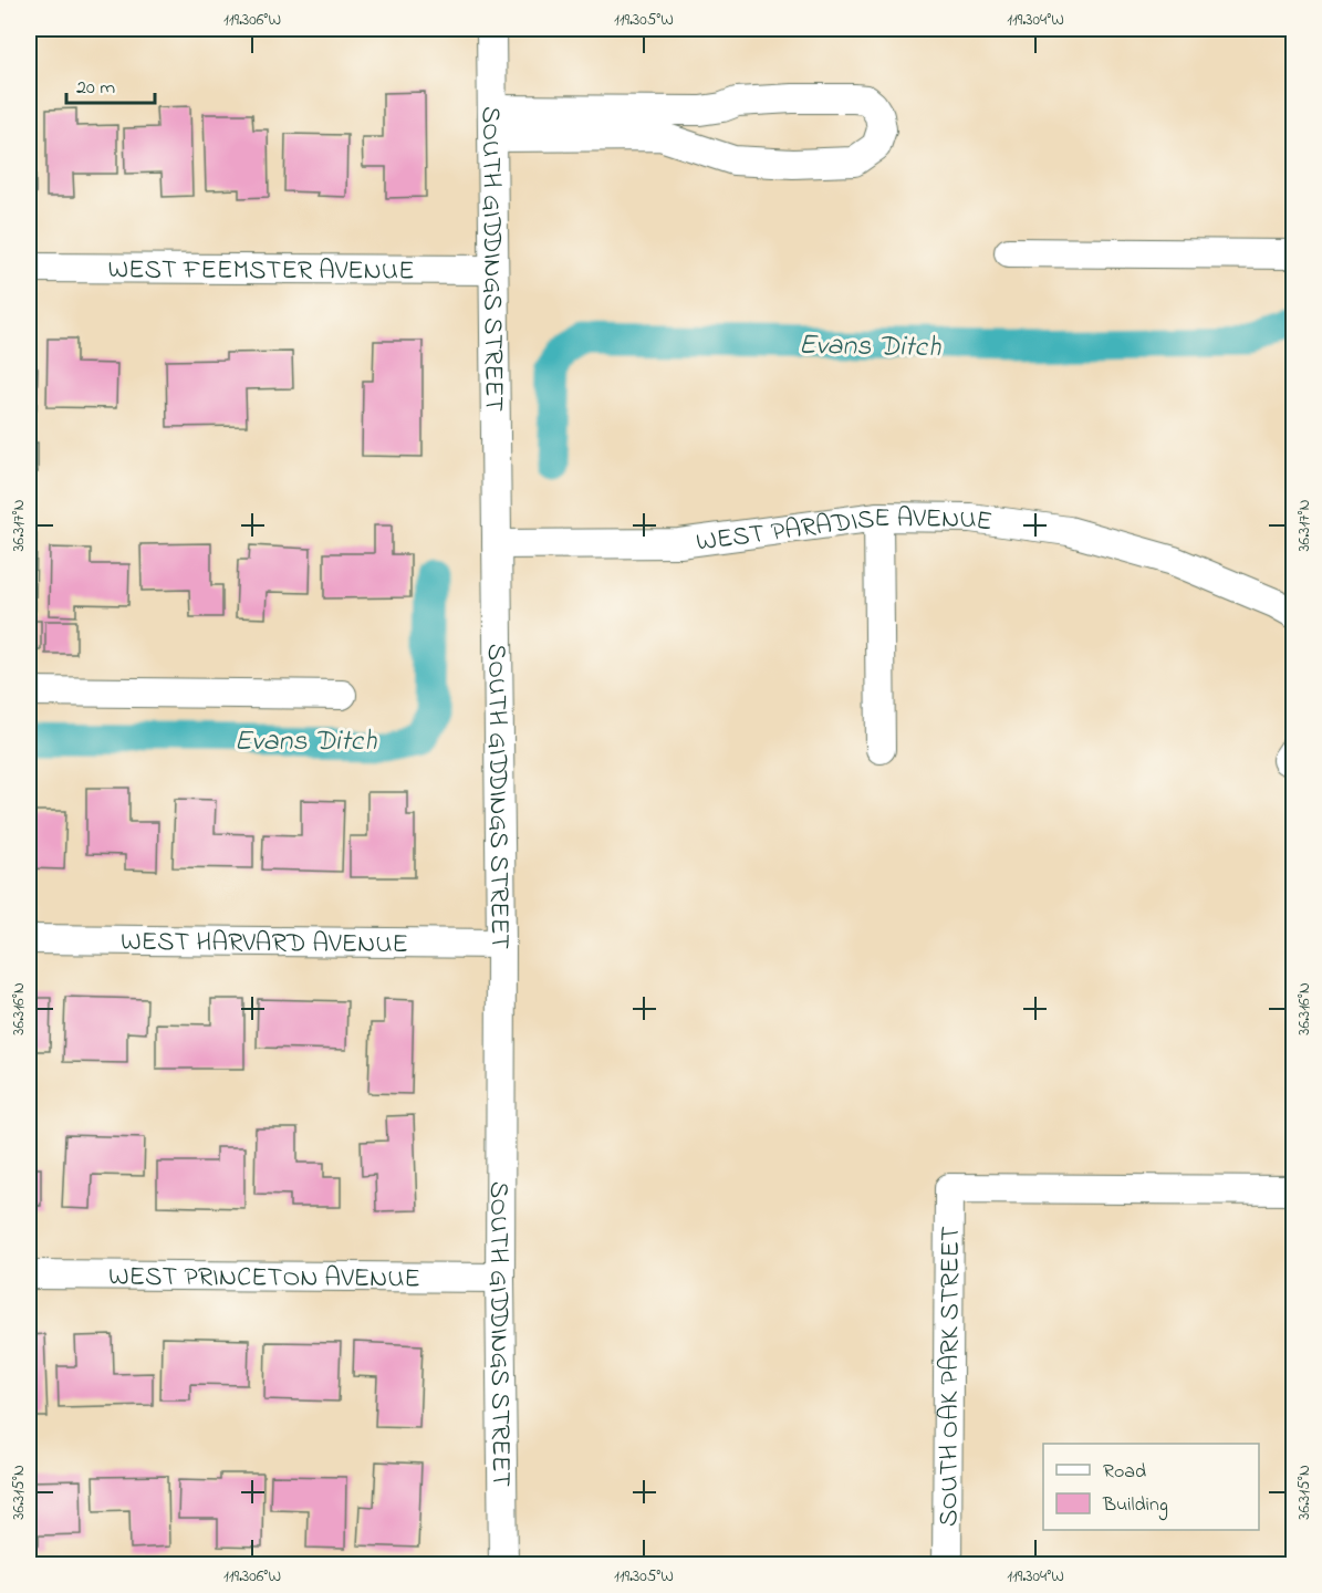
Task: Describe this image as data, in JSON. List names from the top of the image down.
{
  "streets": {
    "street": [
      "SOUTH GIDDINGS STREET",
      "WEST FEEMSTER AVENUE",
      "WEST PARADISE AVENUE",
      "WEST HARVARD AVENUE",
      "WEST PRINCETON AVENUE",
      "SOUTH OAK PARK STREET"
    ]
  },
  "crossings": [
    ["SOUTH GIDDINGS STREET", "WEST FEEMSTER AVENUE"],
    ["SOUTH GIDDINGS STREET", "WEST PARADISE AVENUE"],
    ["SOUTH GIDDINGS STREET", "WEST HARVARD AVENUE"],
    ["SOUTH GIDDINGS STREET", "WEST PRINCETON AVENUE"]
  ],
  "water": ["Evans Ditch"],
  "legend": ["Road", "Building"],
  "scale_bar": "20 m",
  "coordinates": [
    "119.306°W",
    "119.305°W",
    "119.304°W",
    "36.317°N",
    "36.316°N",
    "36.315°N"
  ]
}
